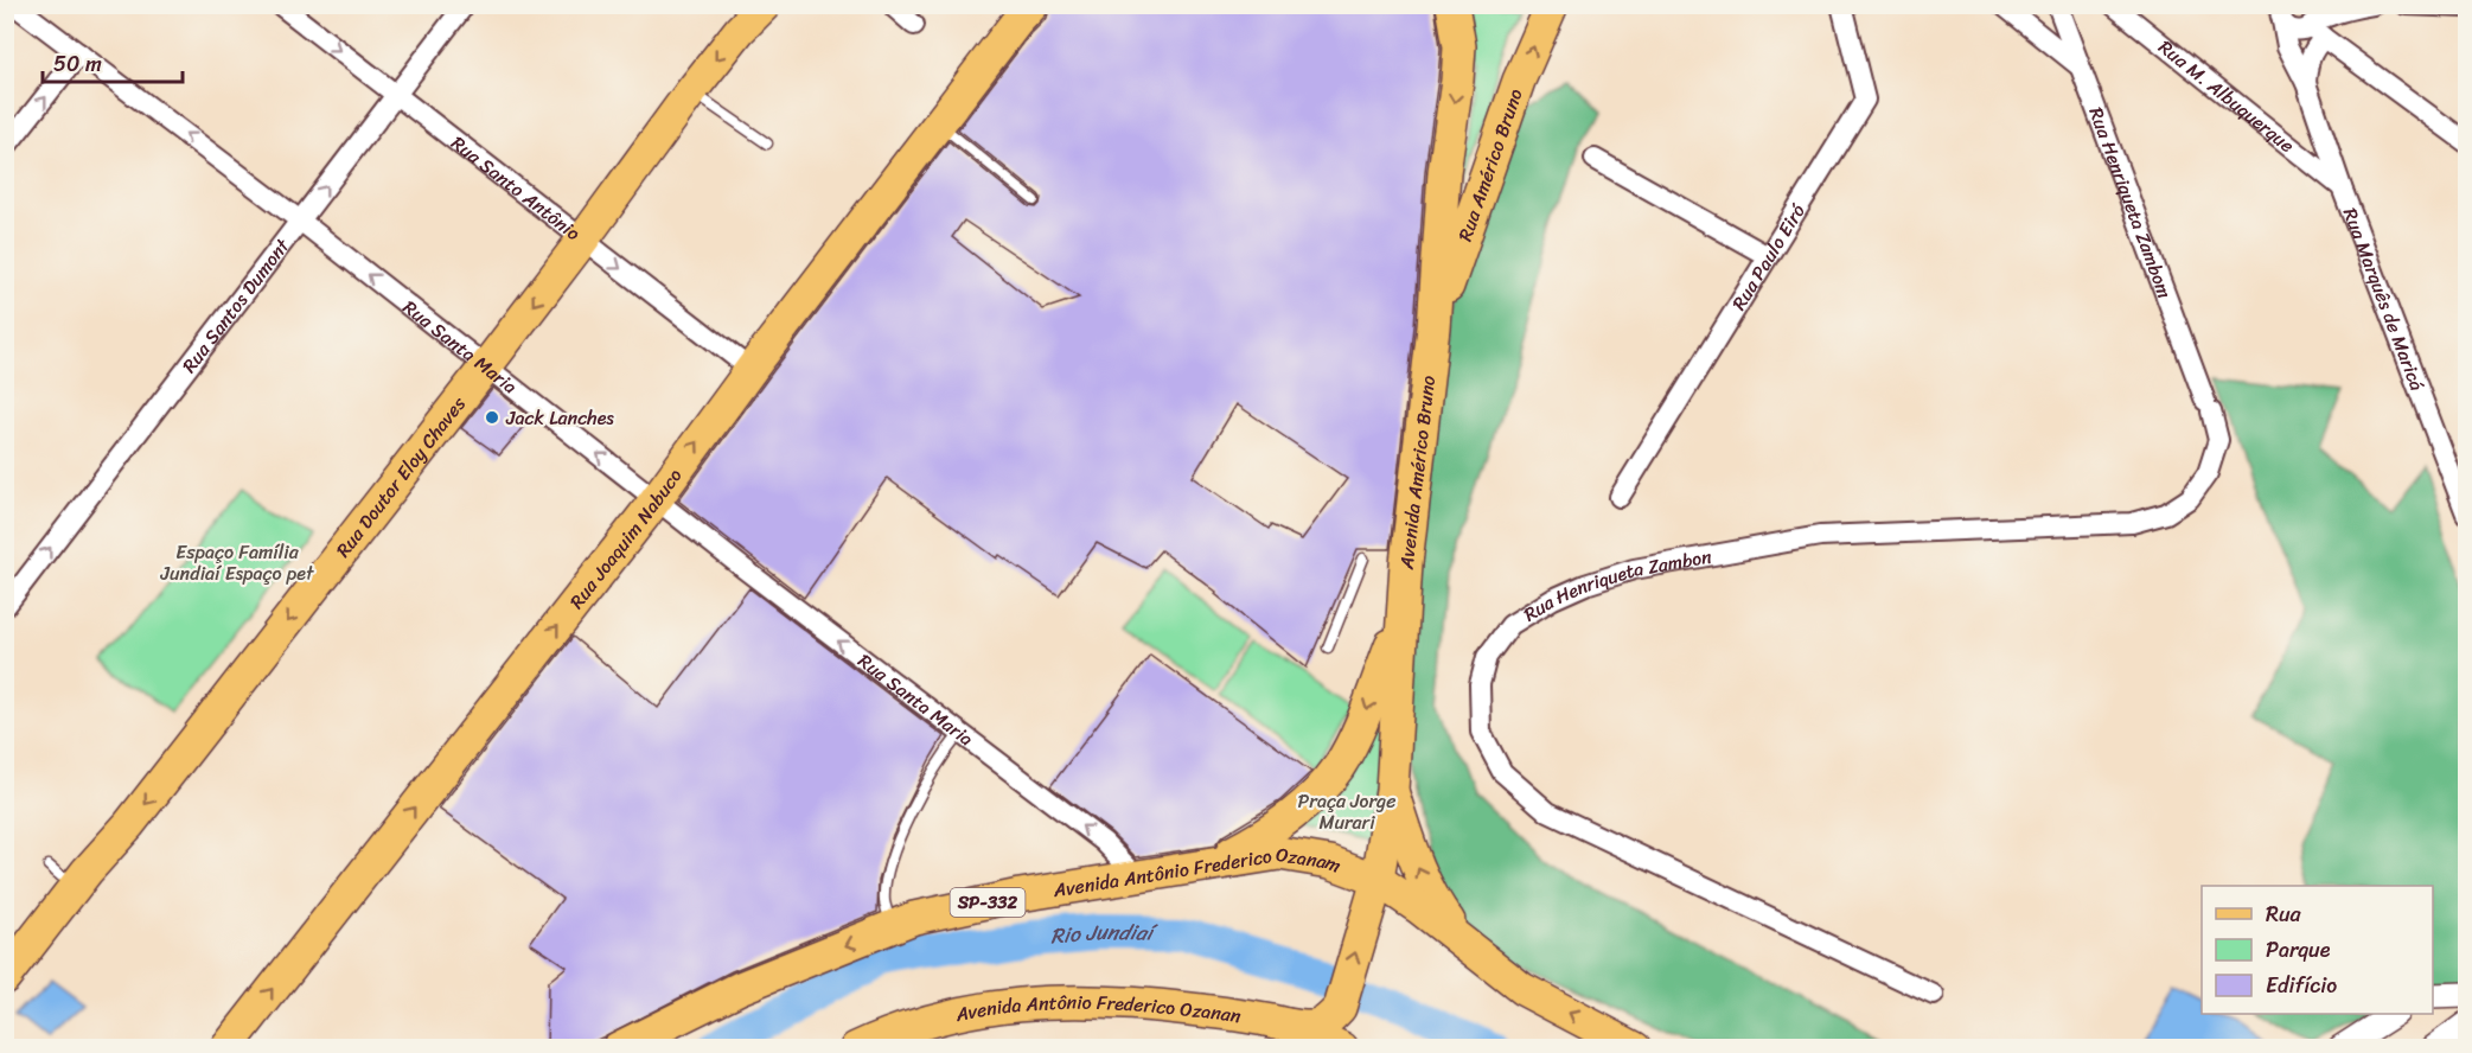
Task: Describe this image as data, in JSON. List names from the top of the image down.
{
  "streets": {
    "main road": [
      "Rua Américo Bruno",
      "Avenida Américo Bruno",
      "Rua Doutor Eloy Chaves",
      "Rua Joaquim Nabuco",
      "Avenida Antônio Frederico Ozanam",
      "SP-332",
      "Avenida Antônio Frederico Ozanan"
    ],
    "street": [
      "Rua M. Albuquerque",
      "Rua Santo Antônio",
      "Rua Henriqueta Zambom",
      "Rua Paulo Eiró",
      "Rua Marquês de Maricá",
      "Rua Santos Dumont",
      "Rua Santa Maria",
      "Rua Henriqueta Zambon"
    ]
  },
  "crossings": [
    ["Rua M. Albuquerque", "Rua Marquês de Maricá"],
    ["Rua Américo Bruno", "Avenida Américo Bruno"],
    ["Rua Santo Antônio", "Rua Santos Dumont"],
    ["Rua Santo Antônio", "Rua Doutor Eloy Chaves"],
    ["Rua Santo Antônio", "Rua Joaquim Nabuco"],
    ["Rua Henriqueta Zambom", "Rua Henriqueta Zambon"],
    ["Rua Santos Dumont", "Rua Santa Maria"],
    ["Rua Santa Maria", "Rua Doutor Eloy Chaves"],
    ["Rua Santa Maria", "Rua Joaquim Nabuco"],
    ["Rua Santa Maria", "Avenida Antônio Frederico Ozanam"]
  ],
  "one_way": [
    "Rua Santo Antônio",
    "Rua Santos Dumont",
    "Rua Santa Maria",
    "Rua Doutor Eloy Chaves",
    "Rua Joaquim Nabuco"
  ],
  "water": ["Rio Jundiaí"],
  "parks": ["Espaço Família Jundiaí Espaço pet", "Praça Jorge Murari"],
  "places": ["Jack Lanches"],
  "legend": ["Rua", "Parque", "Edifício"],
  "scale_bar": "50 m"
}
